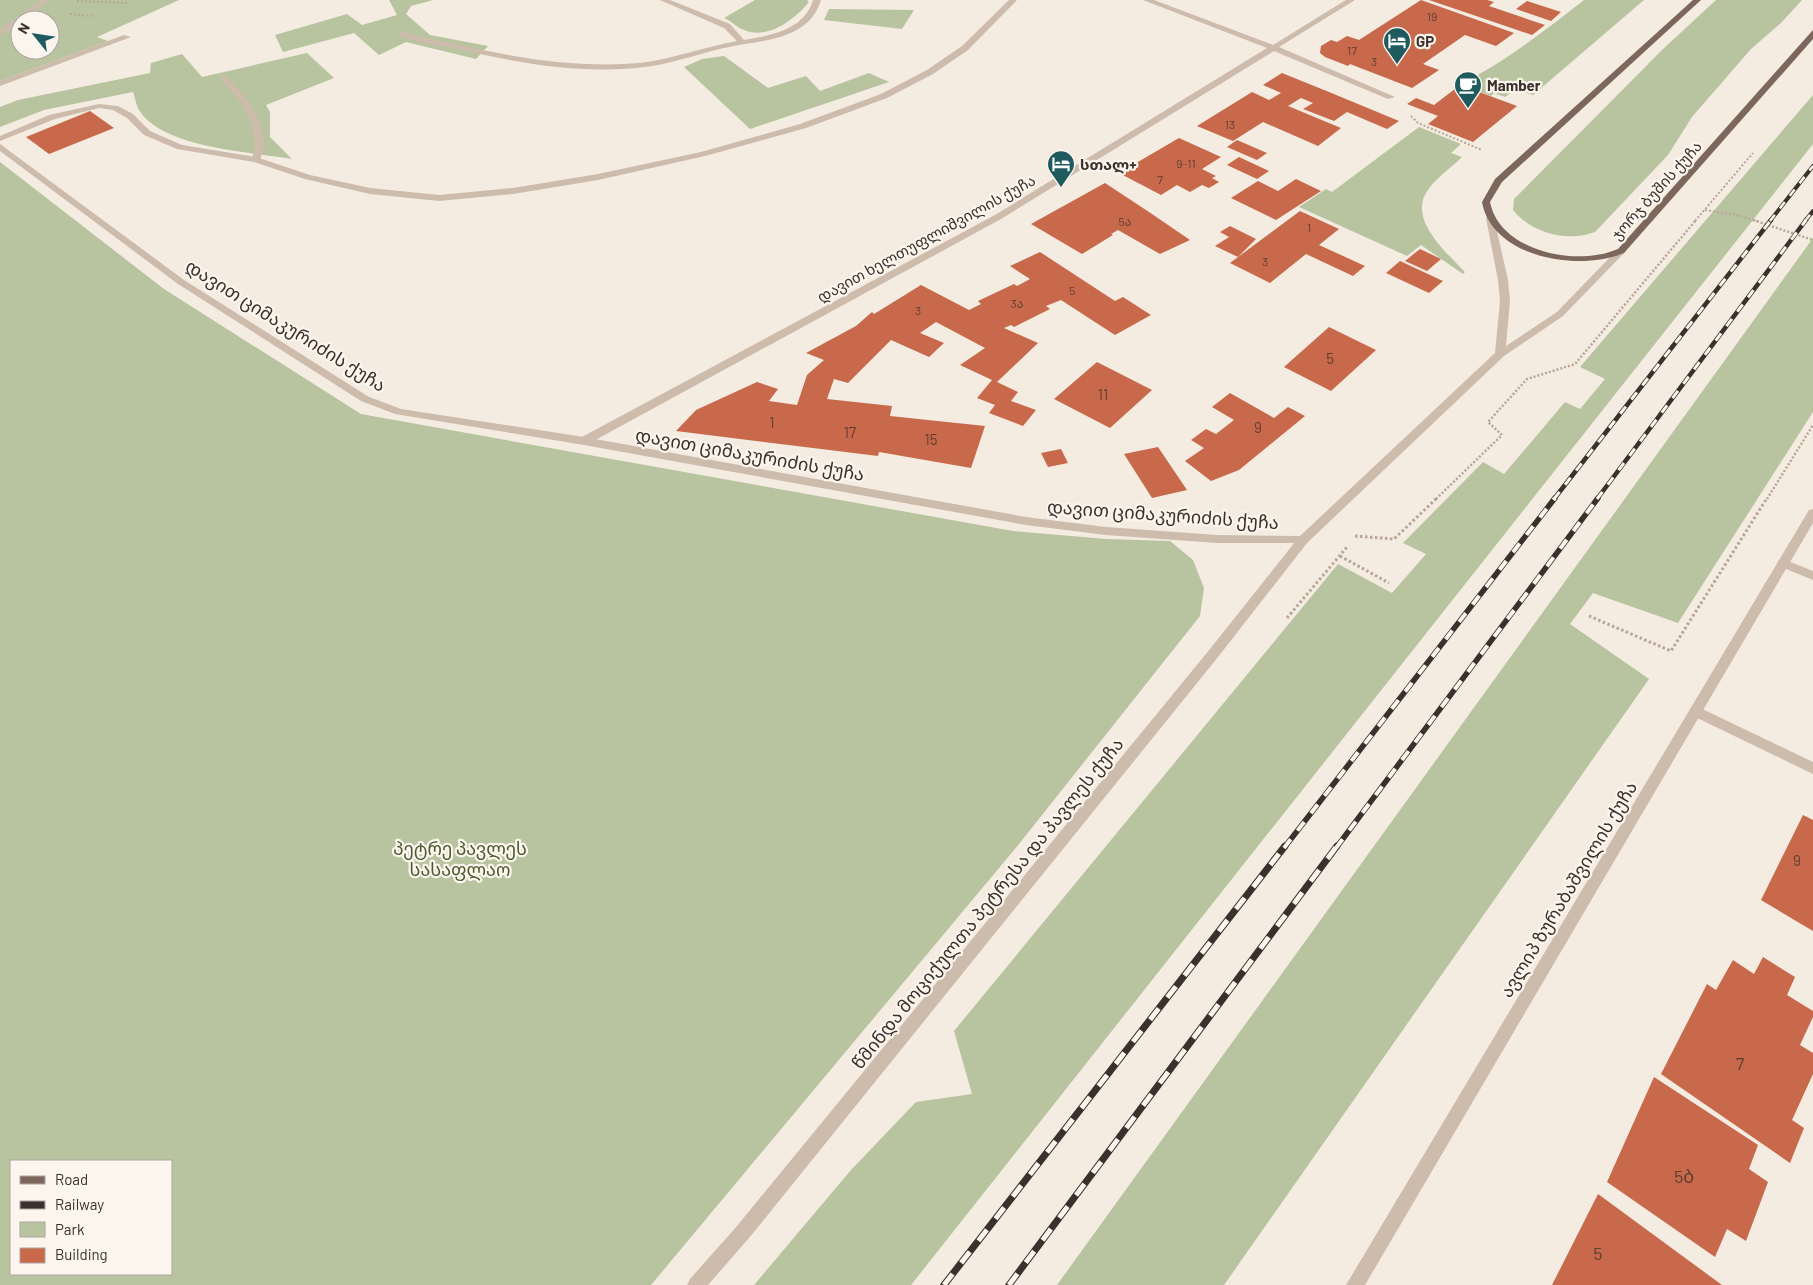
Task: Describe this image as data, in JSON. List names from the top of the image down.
{
  "streets": {
    "main road": ["ჯორჯ ბუშის ქუჩა"],
    "street": [
      "დავით ხელთუფლიშვილის ქუჩა",
      "დავით ციმაკურიძის ქუჩა",
      "ავლიპ ზურაბაშვილის ქუჩა",
      "წმინდა მოციქულთა პეტრესა და პავლეს ქუჩა"
    ]
  },
  "crossings": [
    ["ჯორჯ ბუშის ქუჩა", "დავით ციმაკურიძის ქუჩა"],
    ["დავით ხელთუფლიშვილის ქუჩა", "დავით ციმაკურიძის ქუჩა"],
    ["დავით ციმაკურიძის ქუჩა", "წმინდა მოციქულთა პეტრესა და პავლეს ქუჩა"]
  ],
  "parks": ["პეტრე პავლეს სასაფლაო"],
  "places": {
    "hotel": ["GP", "სთალ+"],
    "cafe": ["Mamber"]
  },
  "house_numbers": [
    "19",
    "17",
    "3",
    "13",
    "9-11",
    "7",
    "5ა",
    "1",
    "3",
    "5",
    "3ა",
    "3",
    "5",
    "11",
    "1",
    "9",
    "17",
    "15",
    "9",
    "7",
    "5ბ",
    "5"
  ],
  "legend": [
    "Road",
    "Railway",
    "Park",
    "Building"
  ],
  "north": "top left"
}
